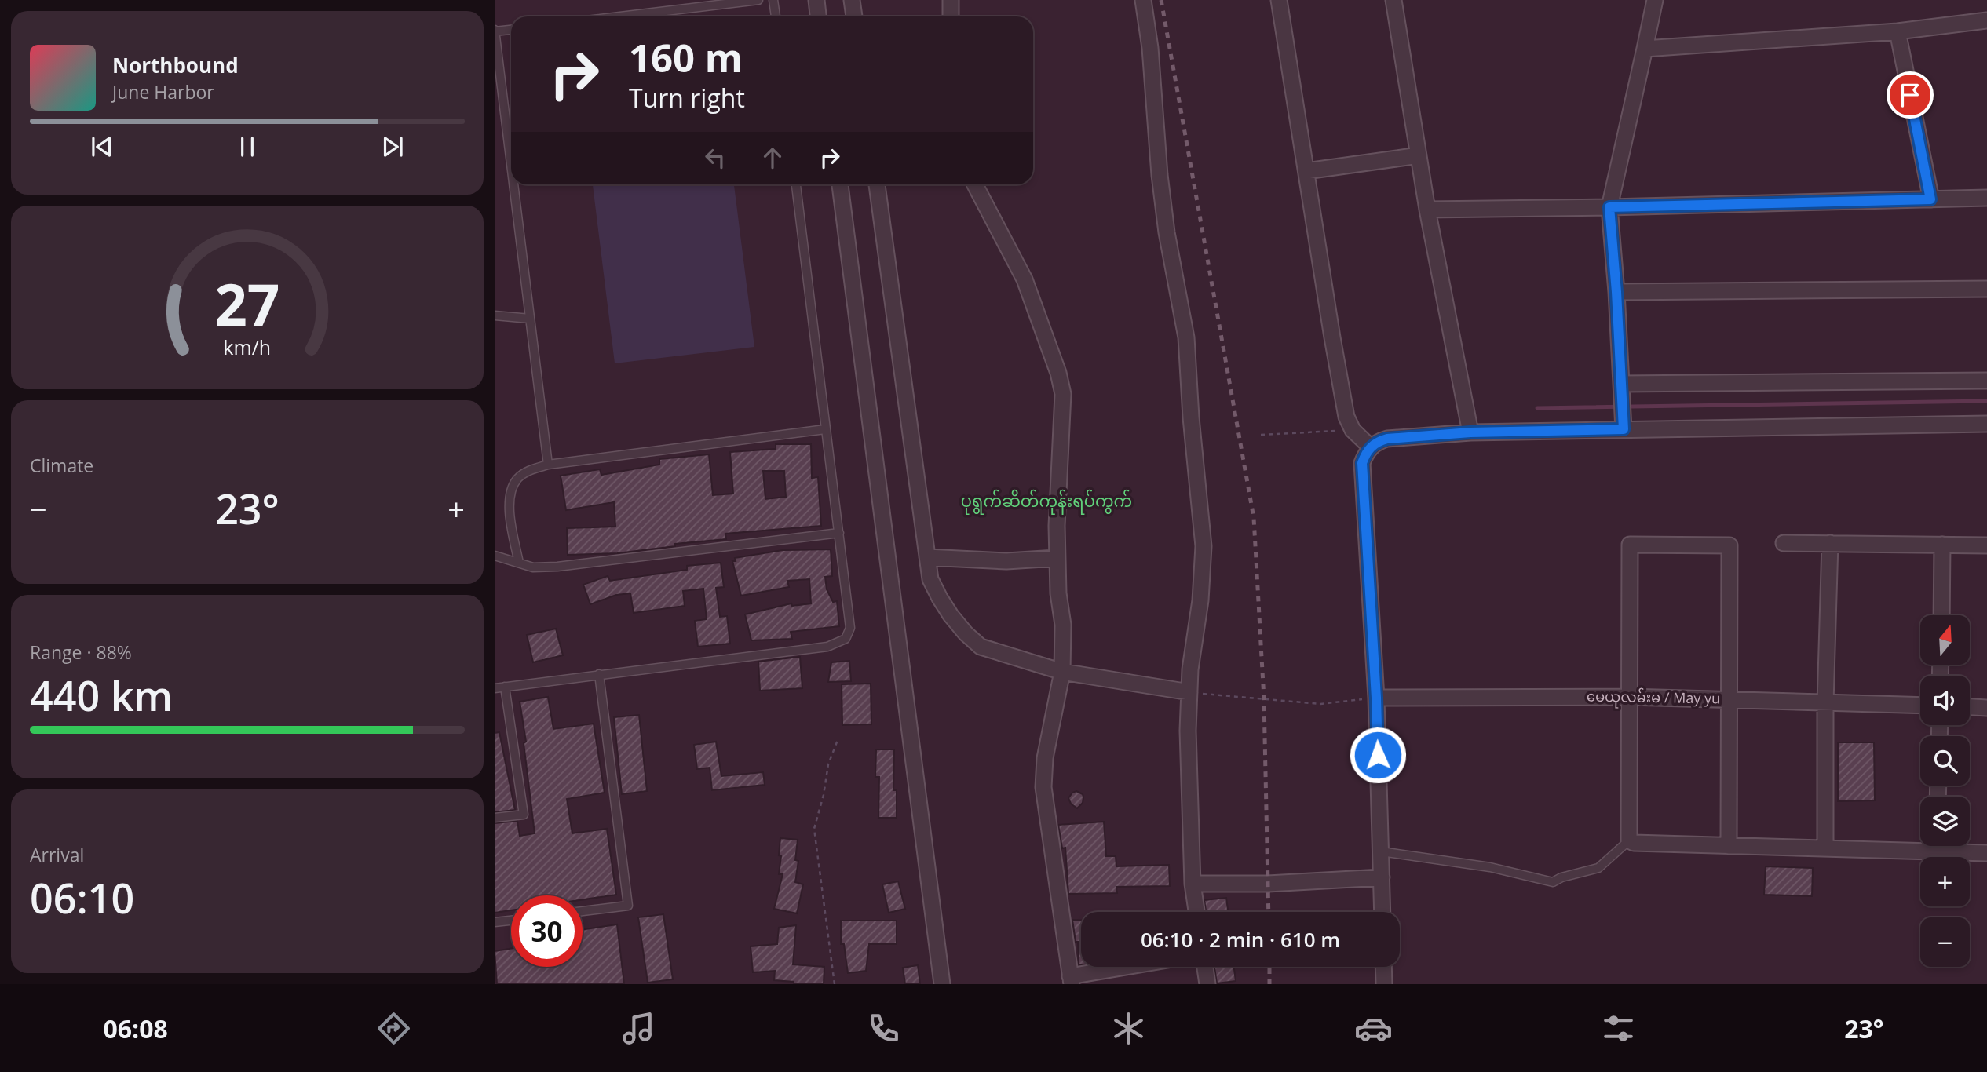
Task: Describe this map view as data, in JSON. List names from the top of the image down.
{
  "streets": {
    "street": ["မေယုလမ်းမ / May yu"]
  },
  "districts": ["ပုရွက်ဆိတ်ကုန်းရပ်ကွက်"],
  "north": "top",
  "page": {
    "turn": ["160 m", "Turn right"],
    "song": ["Northbound", "June Harbor"],
    "tile": [
      "Climate",
      ["Range · 88%", "440 km"],
      ["Arrival", "06:10"]
    ],
    "heat": ["−", "23°", "+"],
    "map_buttons": ["+", "−"],
    "limit": "30",
    "trip": "06:10 · 2 min · 610 m",
    "tabs": ["06:08", "23°"],
    "gauge": ["27", "km/h"]
  }
}
